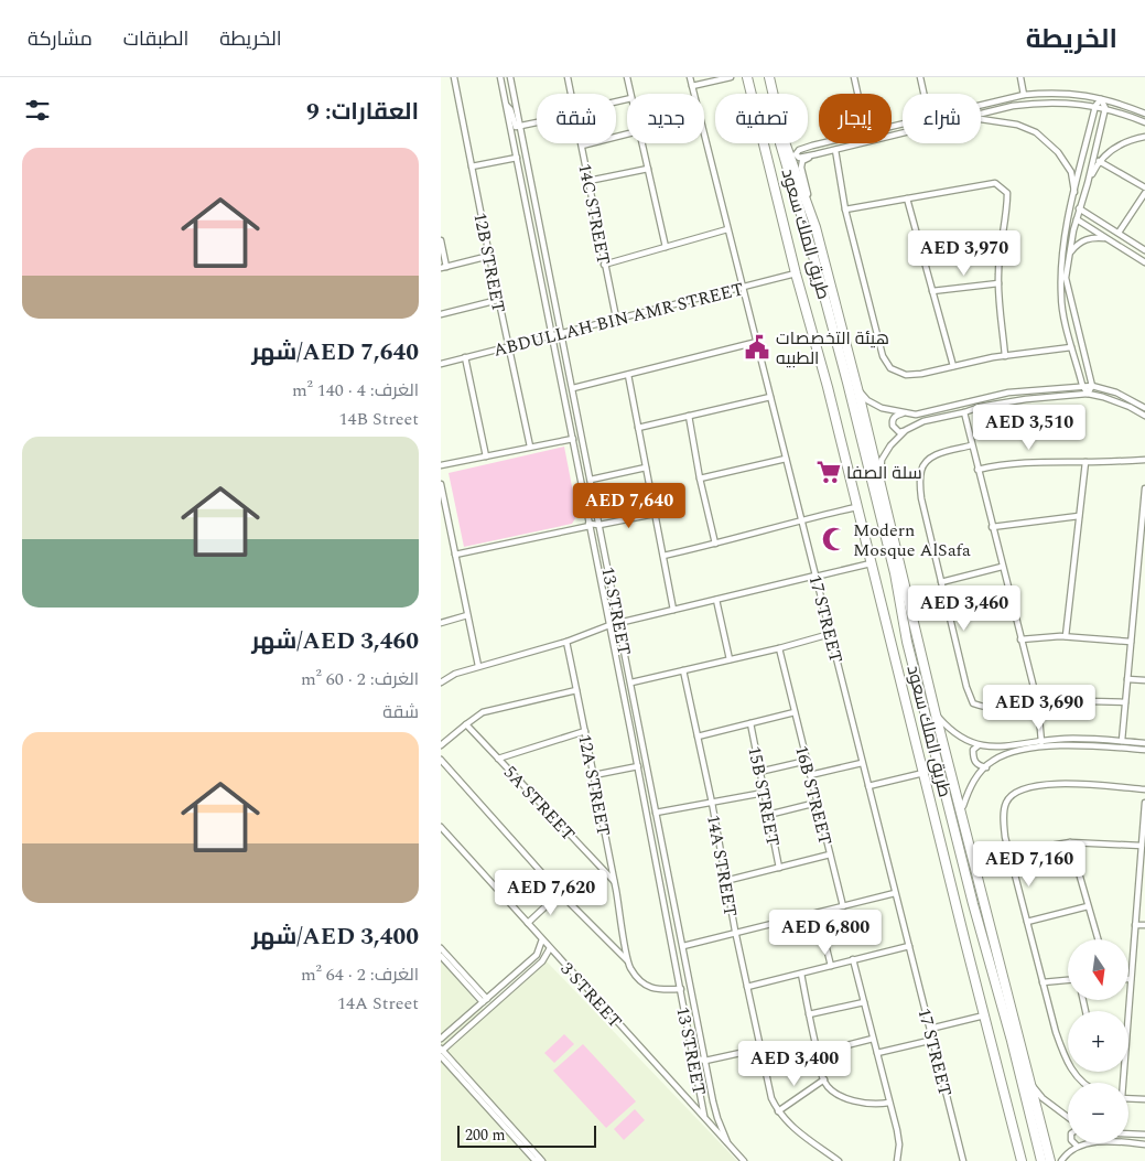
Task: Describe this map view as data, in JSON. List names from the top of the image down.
{
  "streets": {
    "main road": ["طريق الملك سعود"],
    "street": [
      "14C STREET",
      "12B STREET",
      "ABDULLAH BIN AMR STREET",
      "13 STREET",
      "17 STREET",
      "12A STREET",
      "16B STREET",
      "15B STREET",
      "5A STREET",
      "14A STREET",
      "3 STREET"
    ]
  },
  "crossings": [
    ["14C STREET", "ABDULLAH BIN AMR STREET"],
    ["طريق الملك سعود", "ABDULLAH BIN AMR STREET"],
    ["12B STREET", "ABDULLAH BIN AMR STREET"],
    ["ABDULLAH BIN AMR STREET", "13 STREET"],
    ["ABDULLAH BIN AMR STREET", "17 STREET"],
    ["13 STREET", "12A STREET"],
    ["13 STREET", "3 STREET"],
    ["12A STREET", "5A STREET"]
  ],
  "places": {
    "public building": ["هيئة التخصصات الطبيه"],
    "supermarket": ["سلة الصفا"],
    "mosque": ["Modern Mosque AlSafa"]
  },
  "scale_bar": "200 m",
  "north": "bottom",
  "page": {
    "header": "الخريطة",
    "nav": ["الخريطة", "الطبقات", "مشاركة"],
    "heading": "العقارات: 9",
    "chip": [
      "شراء",
      "إيجار",
      "تصفية",
      "جديد",
      "شقة"
    ],
    "list": [
      {
        "name": "AED 7,640/شهر",
        "note": "الغرف: 4 · 140 m² · 14B Street"
      },
      {
        "name": "AED 3,460/شهر",
        "note": "الغرف: 2 · 60 m² · شقة"
      },
      {
        "name": "AED 3,400/شهر",
        "note": "الغرف: 2 · 64 m² · 14A Street"
      }
    ],
    "price": [
      "AED 3,970",
      "AED 3,510",
      "AED 7,640",
      "AED 3,460",
      "AED 3,690",
      "AED 7,160",
      "AED 7,620",
      "AED 6,800",
      "AED 3,400"
    ],
    "map_buttons": ["+", "−"],
    "scale": "200 m"
  }
}
